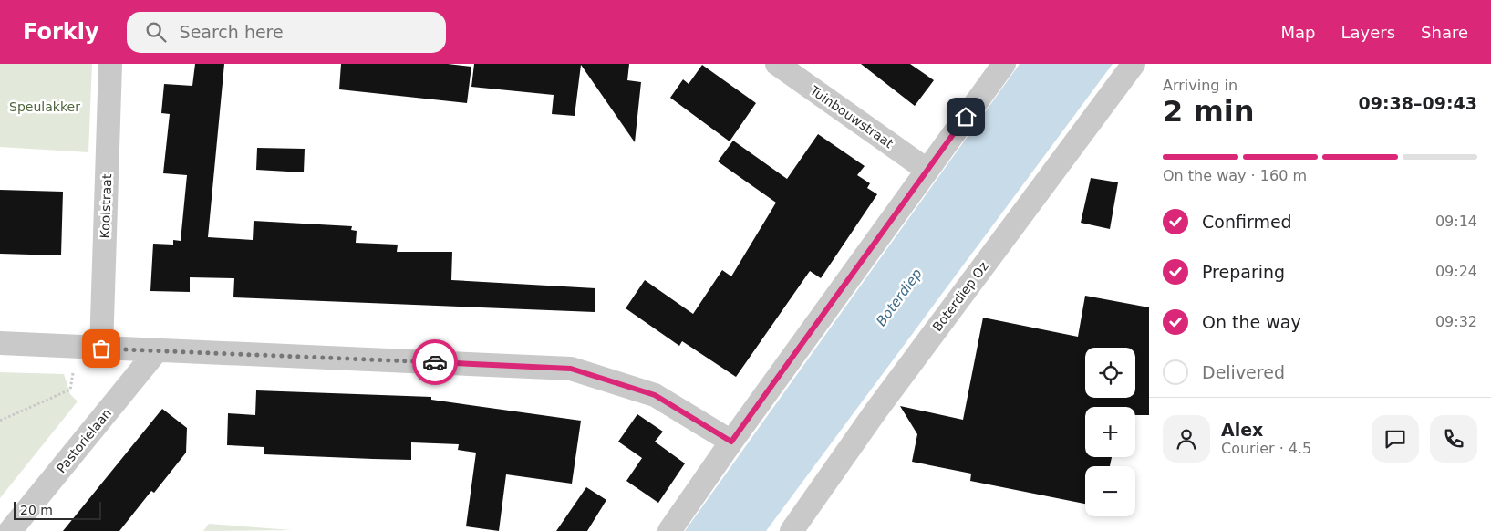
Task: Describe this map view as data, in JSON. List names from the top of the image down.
{
  "streets": {
    "street": [
      "Tuinbouwstraat",
      "Koolstraat",
      "Boterdiep Oz",
      "Pastorielaan"
    ]
  },
  "water": ["Boterdiep"],
  "parks": ["Speulakker"],
  "scale_bar": "20 m",
  "page": {
    "header": "Forkly",
    "search": "Search here",
    "nav": ["Map", "Layers", "Share"],
    "heading": ["2 min", "Arriving in", "09:38–09:43"],
    "panel": ["Alex", "Courier · 4.5"],
    "bar": "On the way · 160 m",
    "list": [
      ["Confirmed", "09:14"],
      ["Preparing", "09:24"],
      ["On the way", "09:32"],
      "Delivered"
    ],
    "map_buttons": ["+", "−"],
    "scale": "20 m"
  }
}
